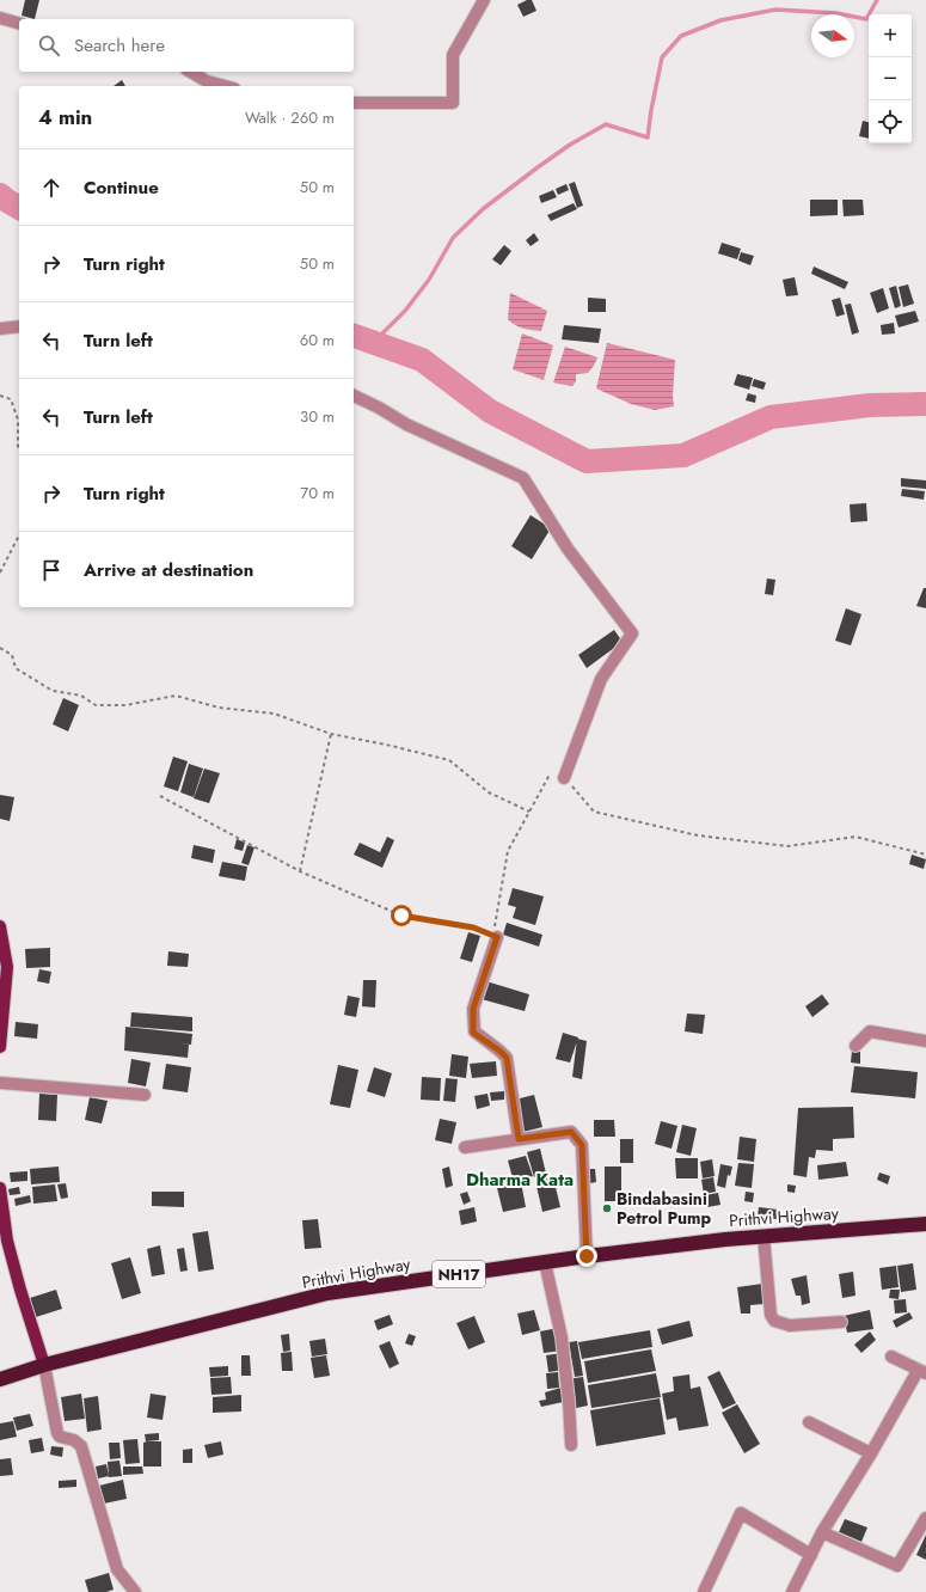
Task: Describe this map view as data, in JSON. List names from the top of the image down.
{
  "streets": {
    "highway": ["Prithvi Highway", "NH17"]
  },
  "districts": ["Dharma Kata"],
  "places": ["Bindabasini Petrol Pump"],
  "north": "right",
  "page": {
    "map_buttons": ["+", "−"],
    "search": "Search here",
    "heading": ["4 min", "Walk · 260 m"],
    "list": [
      ["Continue", "50 m"],
      ["Turn right", "50 m"],
      ["Turn left", "60 m"],
      ["Turn left", "30 m"],
      ["Turn right", "70 m"],
      "Arrive at destination"
    ]
  }
}
